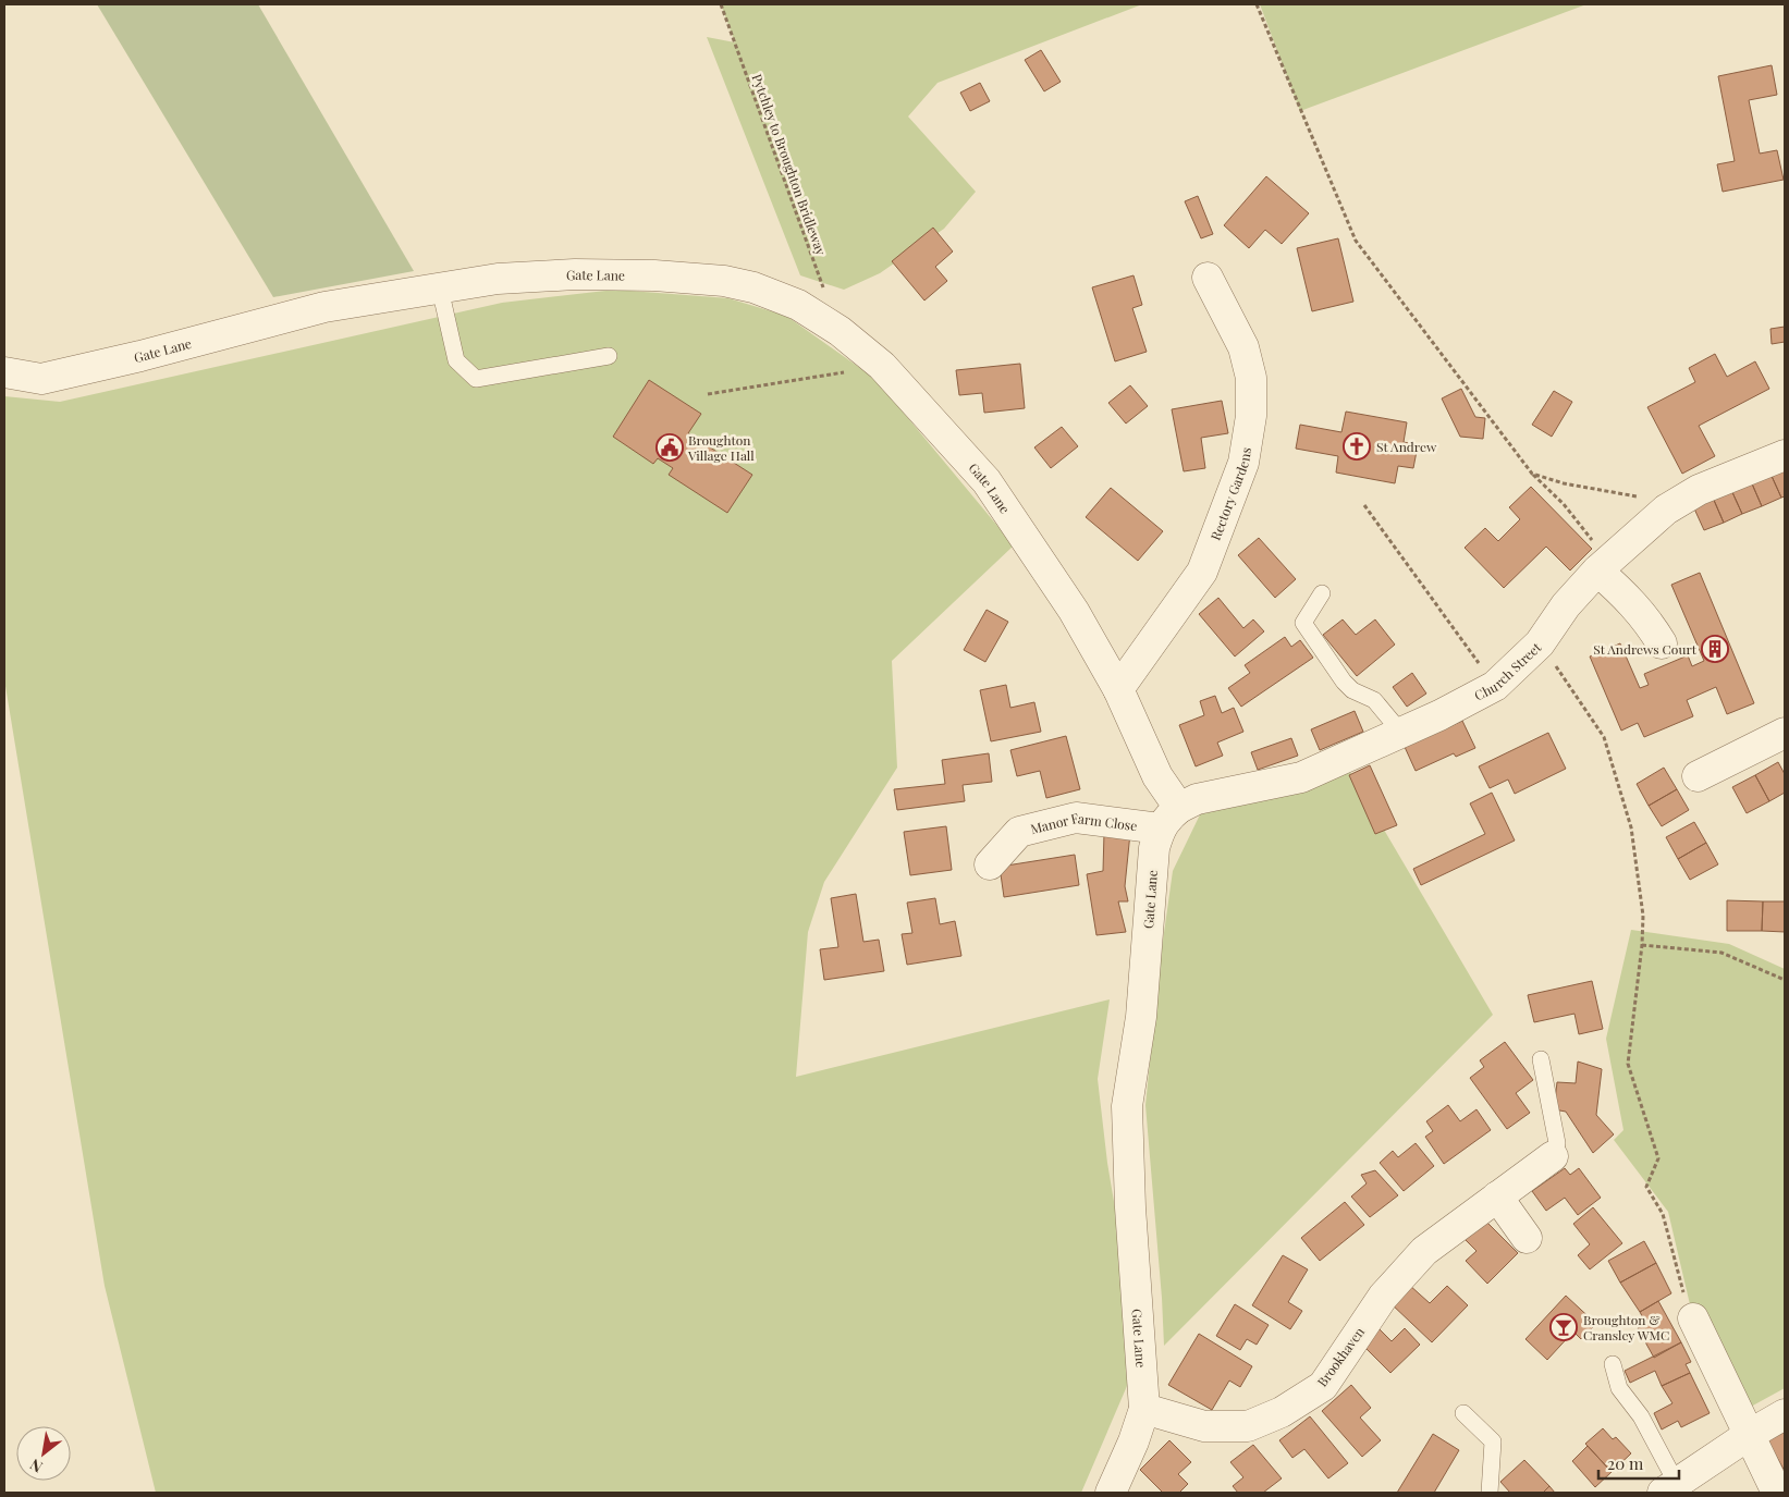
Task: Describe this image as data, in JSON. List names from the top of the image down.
{
  "streets": {
    "street": [
      "Gate Lane",
      "Rectory Gardens",
      "Church Street",
      "Manor Farm Close",
      "Brookhaven"
    ],
    "path": ["Pytchley to Broughton Bridleway"]
  },
  "crossings": [
    ["Gate Lane", "Rectory Gardens"],
    ["Gate Lane", "Church Street"],
    ["Gate Lane", "Manor Farm Close"],
    ["Gate Lane", "Brookhaven"]
  ],
  "places": {
    "church": ["St Andrew"],
    "public building": ["Broughton Village Hall"],
    "building": ["St Andrews Court"],
    "bar": ["Broughton & Cransley WMC"]
  },
  "scale_bar": "20 m",
  "north": "bottom left"
}
